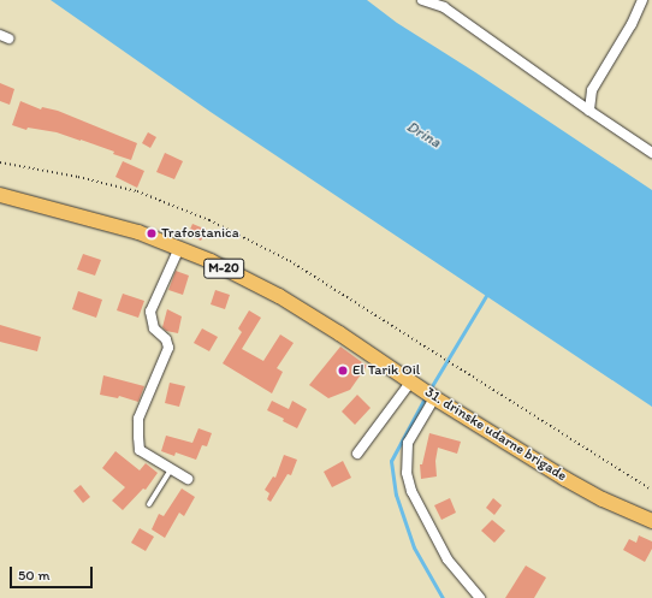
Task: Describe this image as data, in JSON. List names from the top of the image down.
{
  "streets": {
    "main road": ["M-20", "31. drinske udarne brigade"]
  },
  "water": ["Drina"],
  "places": ["Trafostanica", "El Tarik Oil"],
  "scale_bar": "50 m"
}
